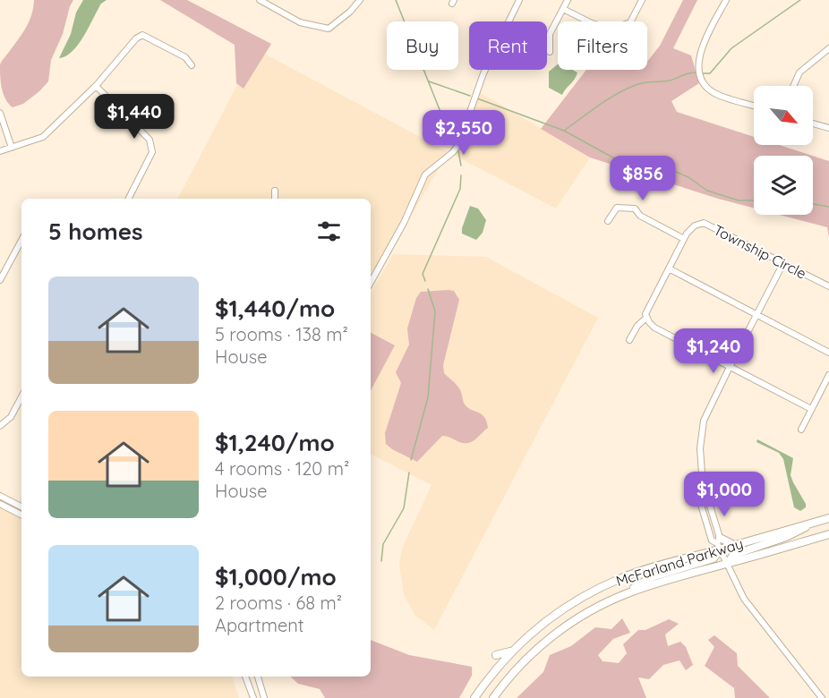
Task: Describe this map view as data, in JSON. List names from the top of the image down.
{
  "streets": {
    "main road": ["McFarland Parkway"],
    "street": ["Township Circle"]
  },
  "north": "bottom right",
  "page": {
    "chip": ["Buy", "Rent", "Filters"],
    "price": [
      "$1,440",
      "$2,550",
      "$856",
      "$1,240",
      "$1,000"
    ],
    "heading": "5 homes",
    "list": [
      {
        "name": "$1,440/mo",
        "note": "5 rooms · 138 m² · House"
      },
      {
        "name": "$1,240/mo",
        "note": "4 rooms · 120 m² · House"
      },
      {
        "name": "$1,000/mo",
        "note": "2 rooms · 68 m² · Apartment"
      }
    ]
  }
}
